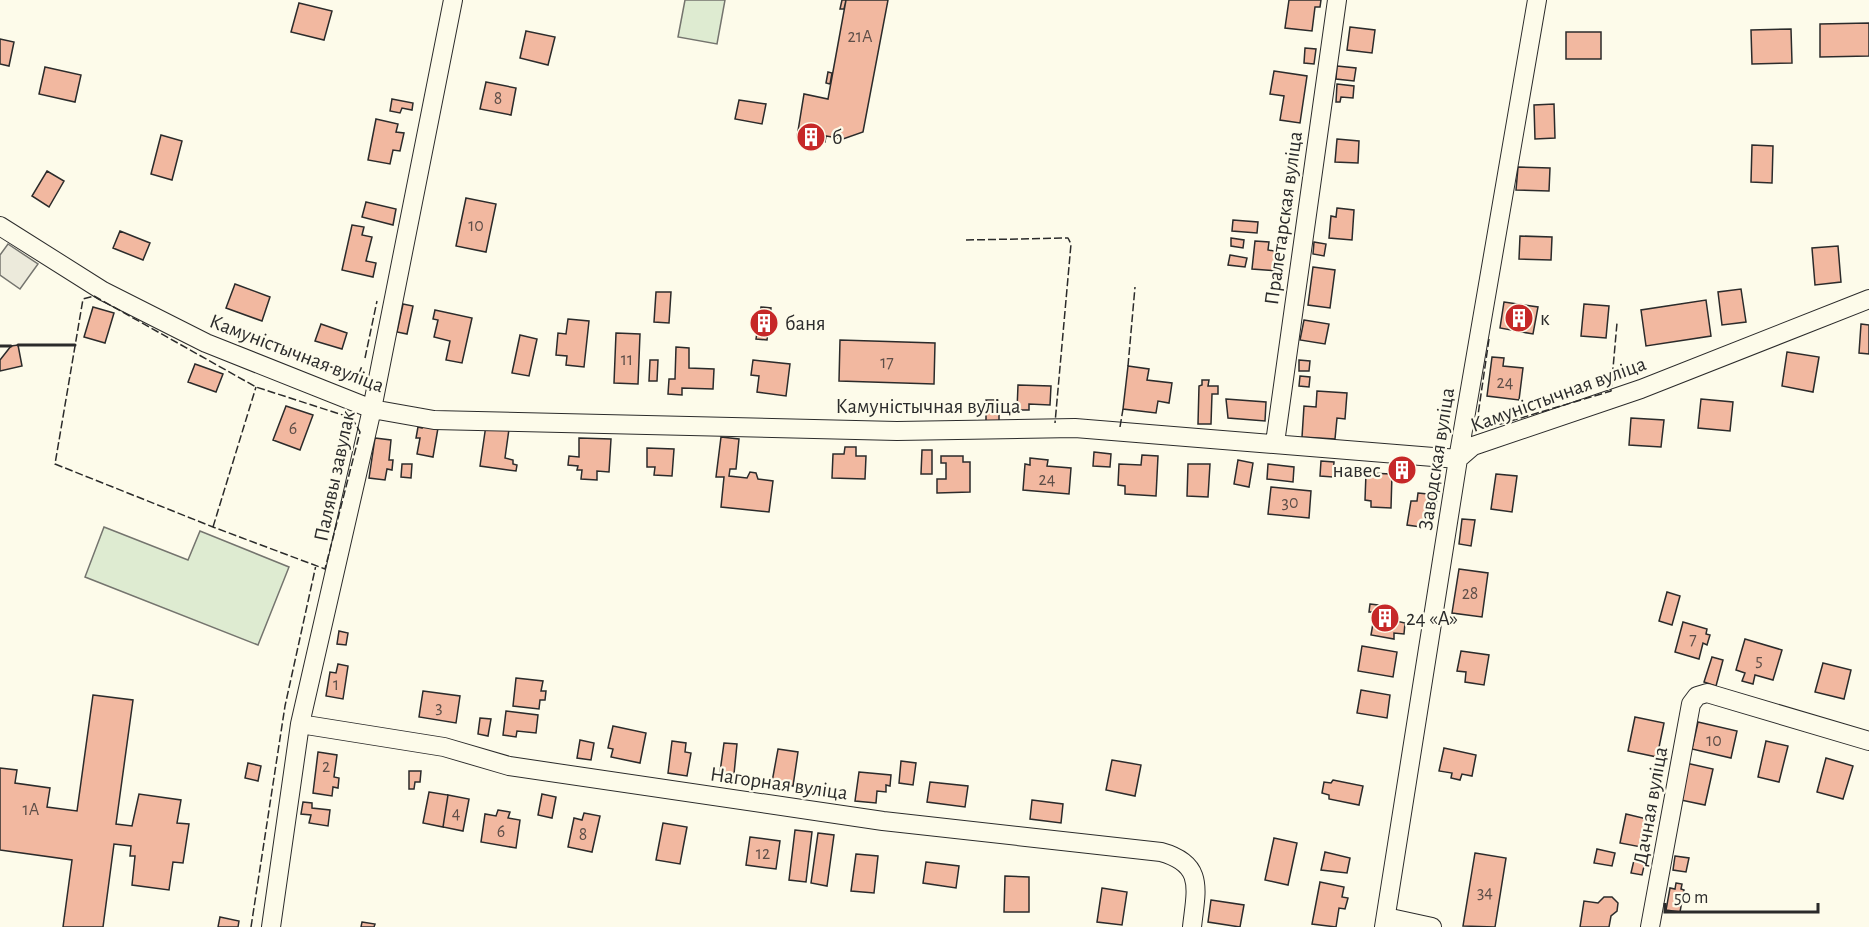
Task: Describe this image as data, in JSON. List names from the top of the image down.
{
  "streets": {
    "street": [
      "Пралетарская вуліца",
      "Камуністычная вуліца",
      "Заводская вуліца",
      "Палявы завулак",
      "Нагорная вуліца",
      "Дачная вуліца"
    ]
  },
  "crossings": [
    ["Пралетарская вуліца", "Камуністычная вуліца"],
    ["Камуністычная вуліца", "Заводская вуліца"],
    ["Камуністычная вуліца", "Палявы завулак"],
    ["Палявы завулак", "Нагорная вуліца"]
  ],
  "places": {
    "building": [
      "б",
      "к",
      "баня",
      "навес",
      "24 «А»"
    ]
  },
  "house_numbers": [
    "21А",
    "8",
    "10",
    "11",
    "17",
    "24",
    "6",
    "24",
    "30",
    "28",
    "7",
    "5",
    "1",
    "3",
    "10",
    "2",
    "1А",
    "4",
    "6",
    "8",
    "12",
    "34"
  ],
  "scale_bar": "50 m"
}
